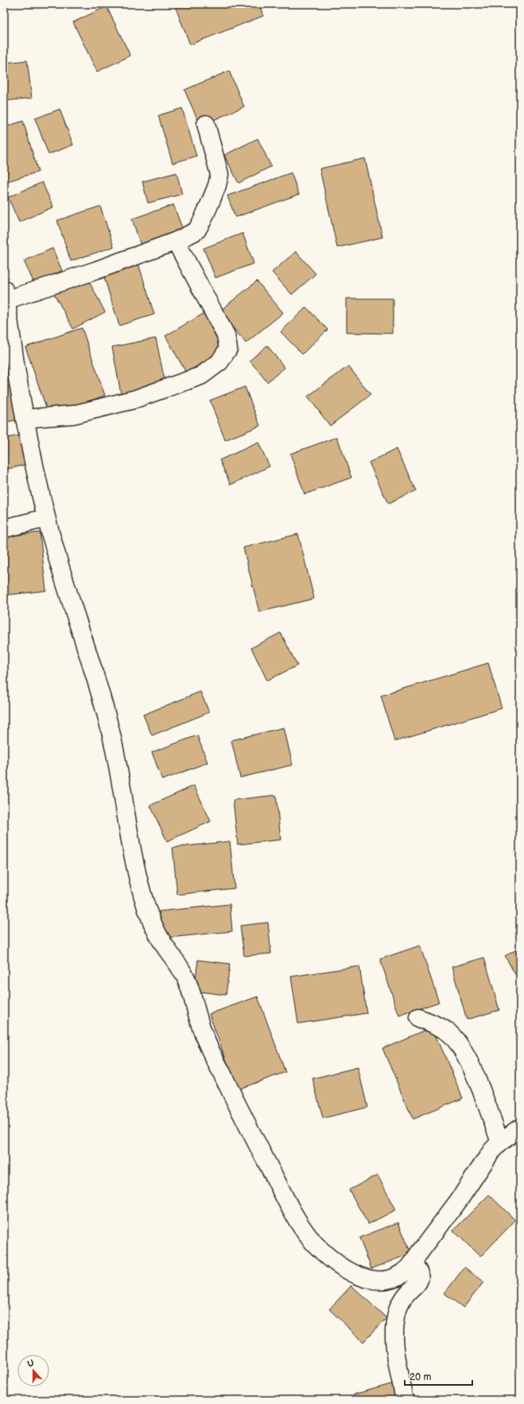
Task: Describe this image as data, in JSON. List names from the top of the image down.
{
  "scale_bar": "20 m",
  "north": "top"
}
